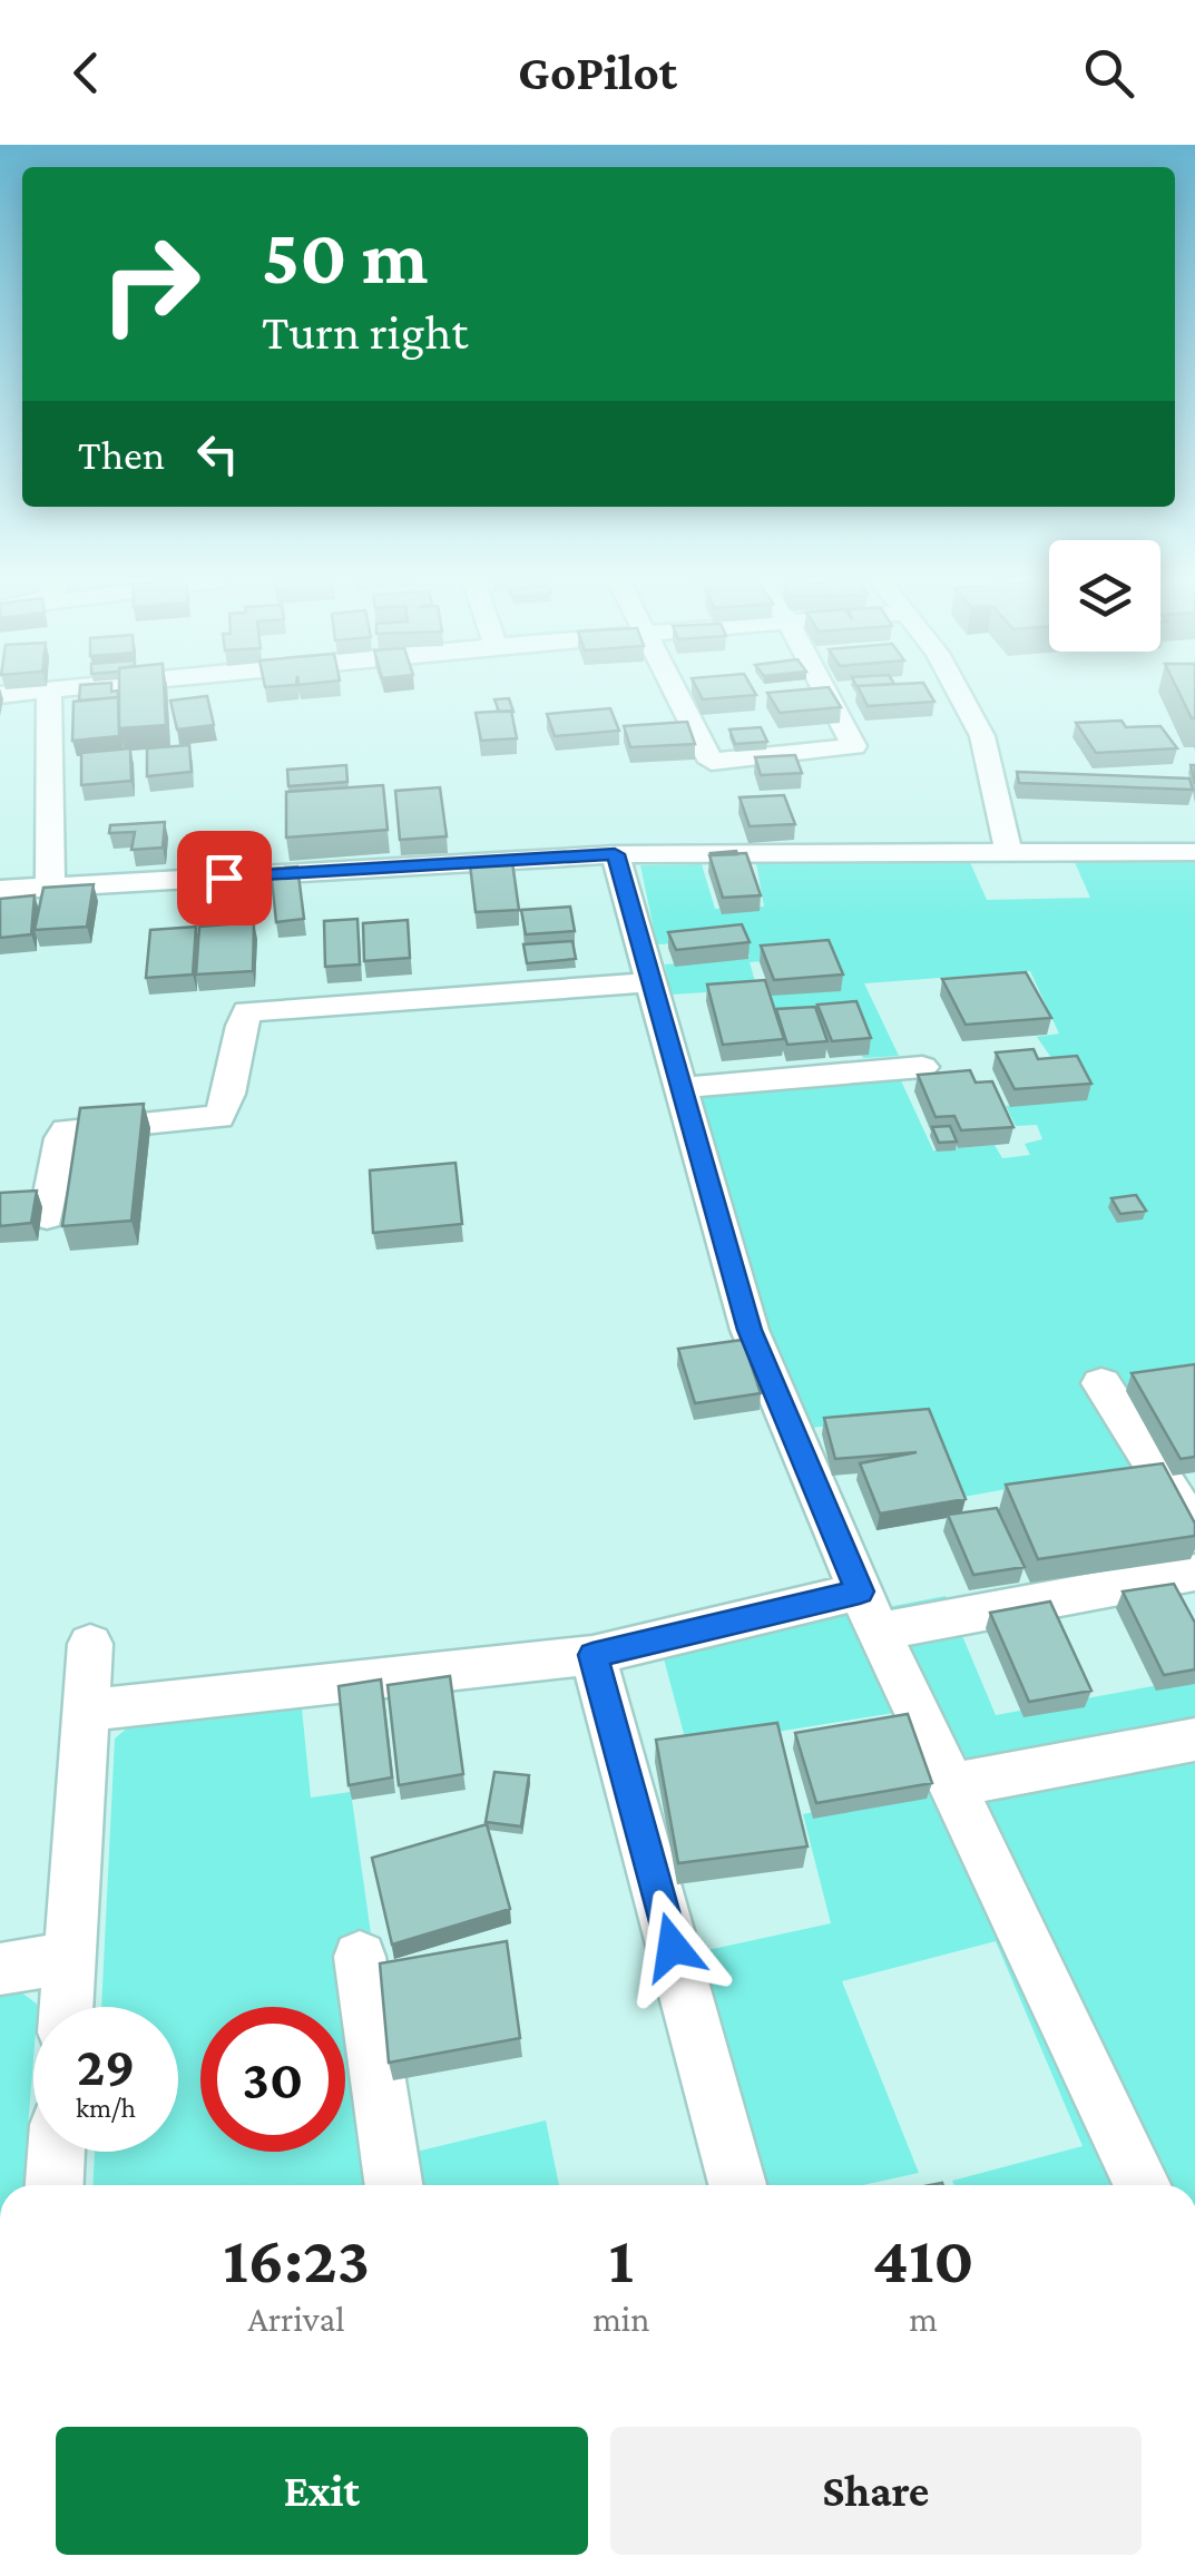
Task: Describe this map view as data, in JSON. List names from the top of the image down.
{
  "page": {
    "header": "GoPilot",
    "turn": ["50 m", "Turn right"],
    "then": "Then",
    "speed": "29 km/h",
    "limit": "30",
    "eta": [
      "16:23",
      "Arrival",
      "1",
      "min",
      "410",
      "m"
    ],
    "buttons": ["Exit", "Share"]
  }
}
